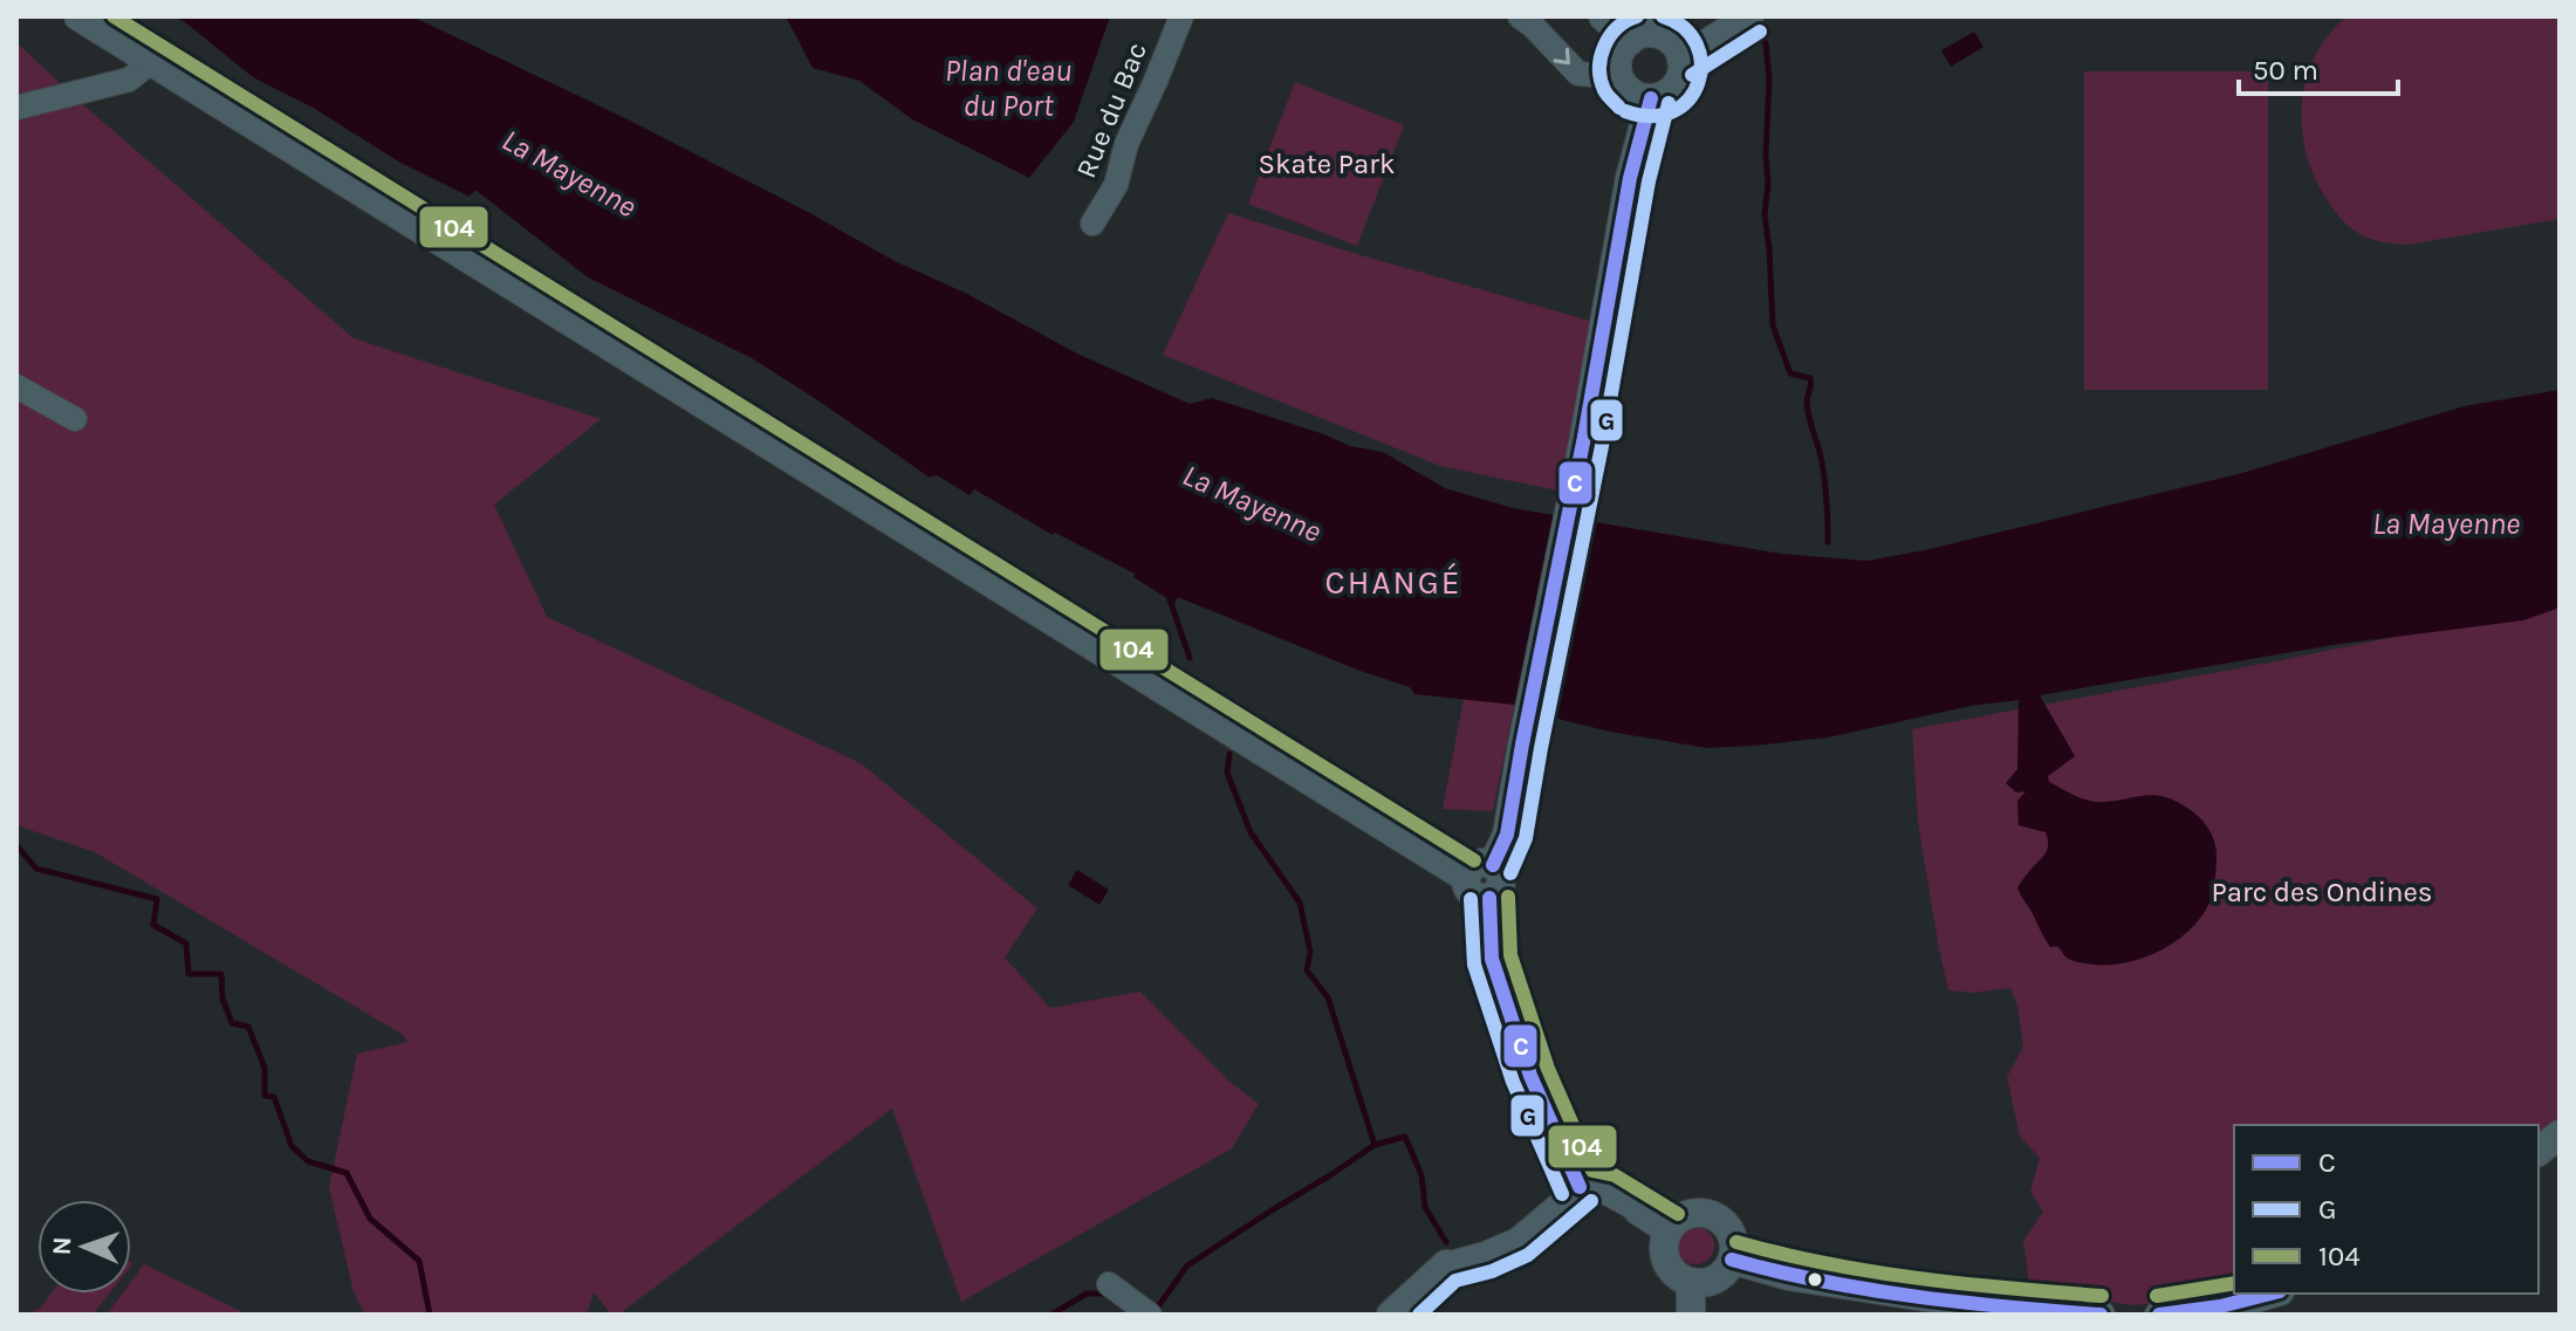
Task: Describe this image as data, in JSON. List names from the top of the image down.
{
  "streets": {
    "street": ["Rue du Bac"]
  },
  "districts": ["CHANGÉ"],
  "water": ["Plan d'eau du Port", "La Mayenne"],
  "parks": ["Skate Park", "Parc des Ondines"],
  "lines": ["transit line G", "transit line 104", "transit line C"],
  "legend": ["C", "G", "104"],
  "scale_bar": "50 m",
  "north": "left"
}
